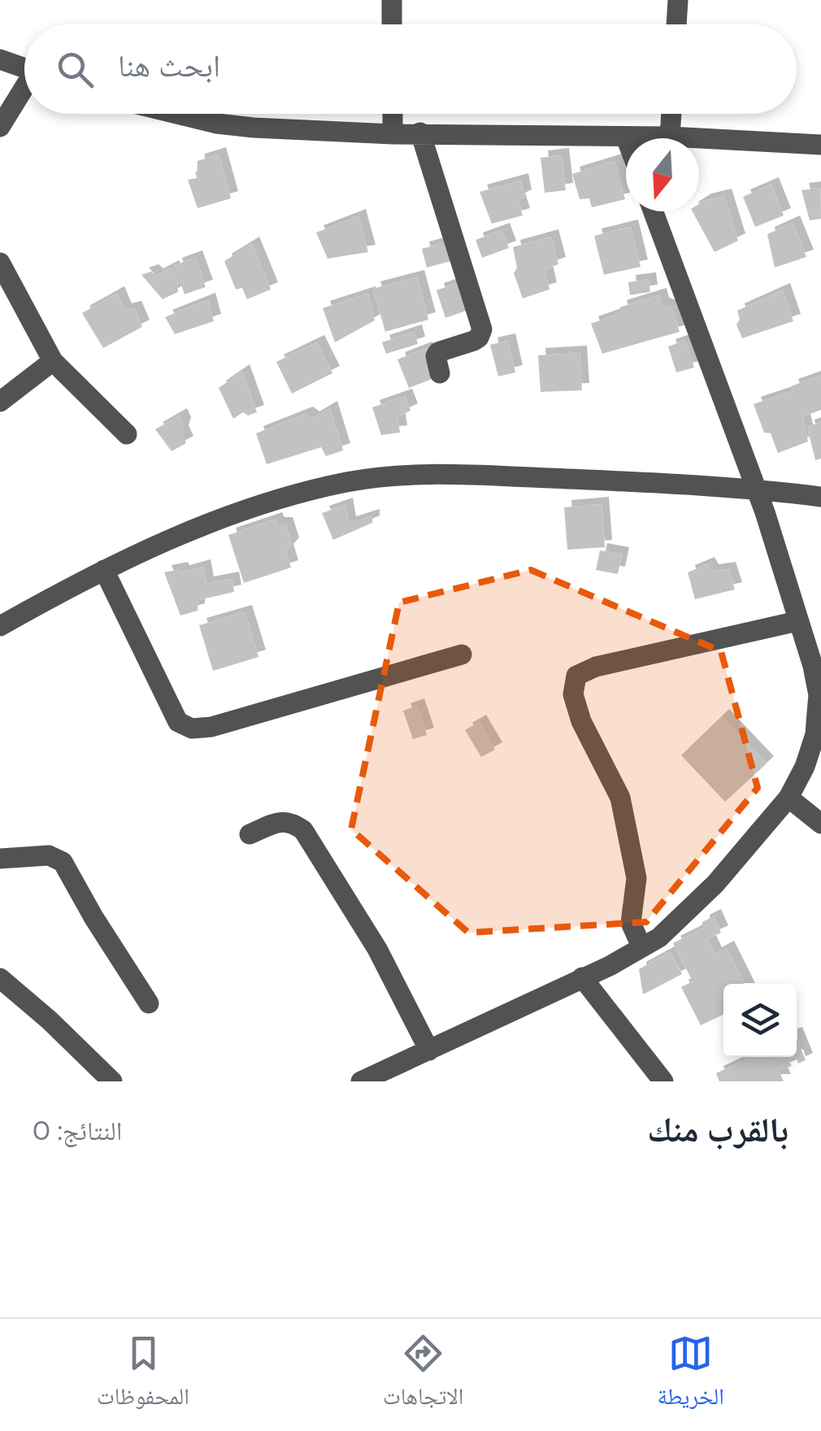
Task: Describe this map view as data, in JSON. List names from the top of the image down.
{
  "north": "bottom",
  "page": {
    "search": "ابحث هنا",
    "heading": ["بالقرب منك", "النتائج: 0"],
    "nav": ["الخريطة", "الاتجاهات", "المحفوظات"]
  }
}
